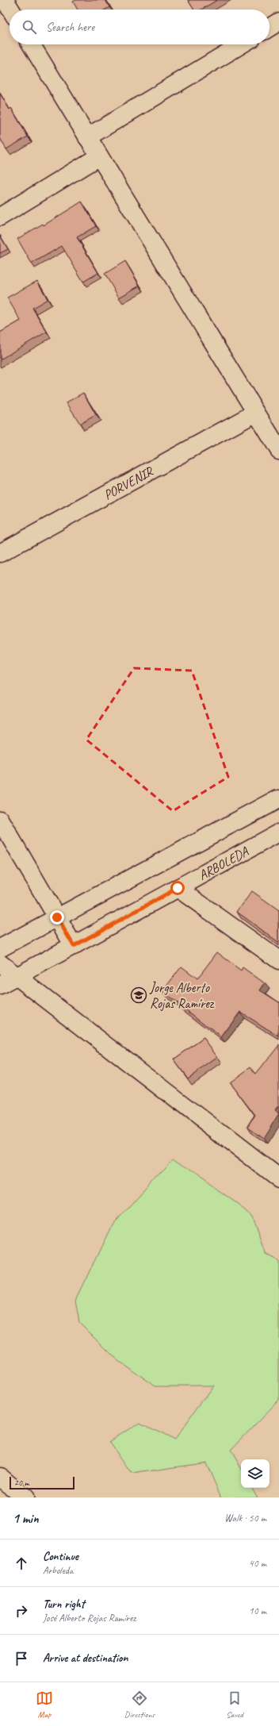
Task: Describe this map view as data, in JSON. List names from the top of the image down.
{
  "streets": {
    "street": ["PORVENIR", "ARBOLEDA"]
  },
  "places": {
    "school or university": ["Jorge Alberto Rojas Ramírez"]
  },
  "scale_bar": "20 m",
  "page": {
    "search": "Search here",
    "scale": "20 m",
    "heading": ["1 min", "Walk · 50 m"],
    "list": [
      ["Continue", "Arboleda", "40 m"],
      ["Turn right", "José Alberto Rojas Ramírez", "10 m"],
      "Arrive at destination"
    ],
    "nav": ["Map", "Directions", "Saved"]
  }
}
